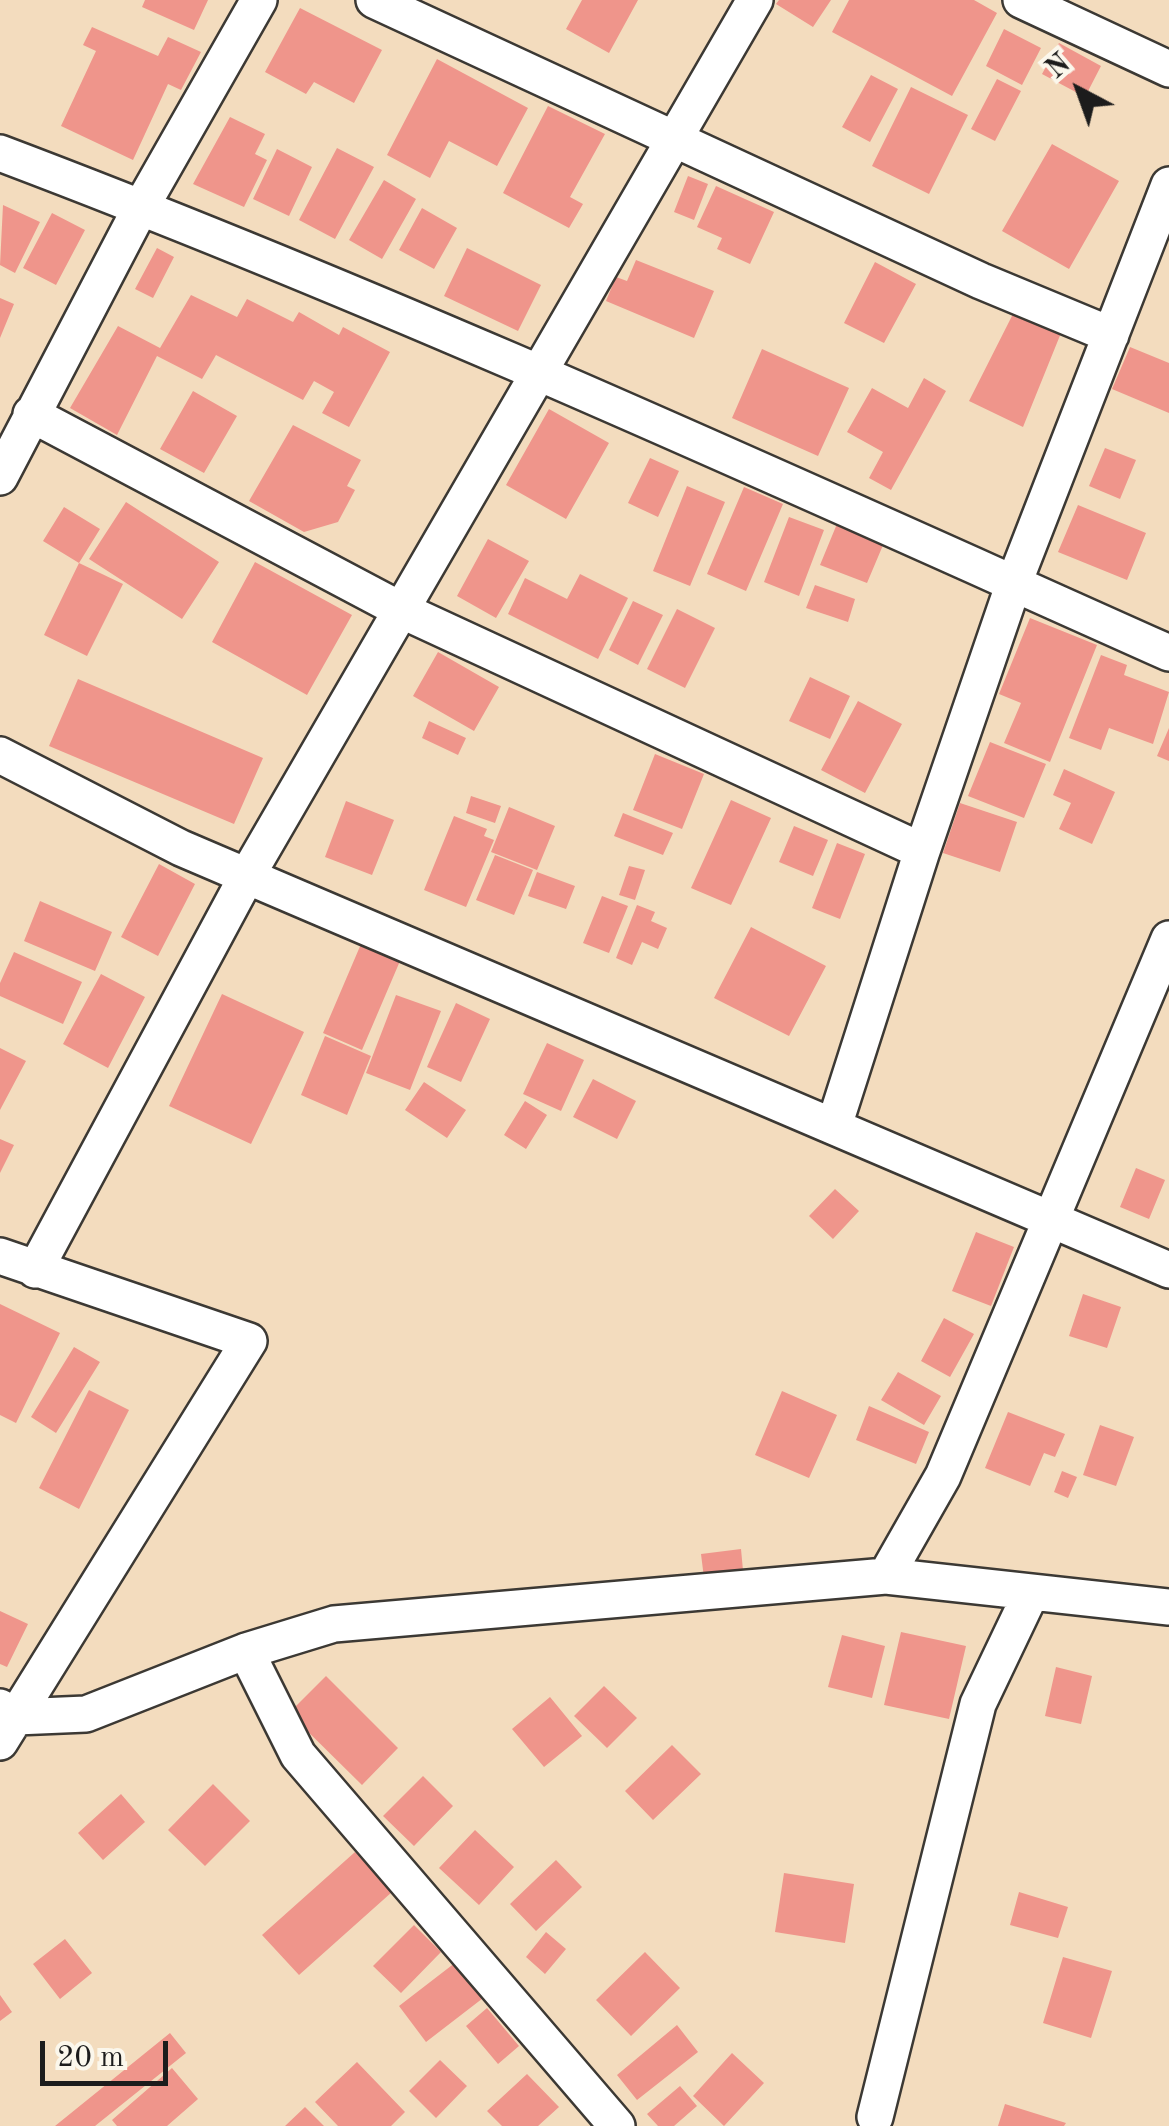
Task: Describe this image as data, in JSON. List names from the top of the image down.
{
  "scale_bar": "20 m",
  "north": "top left"
}
